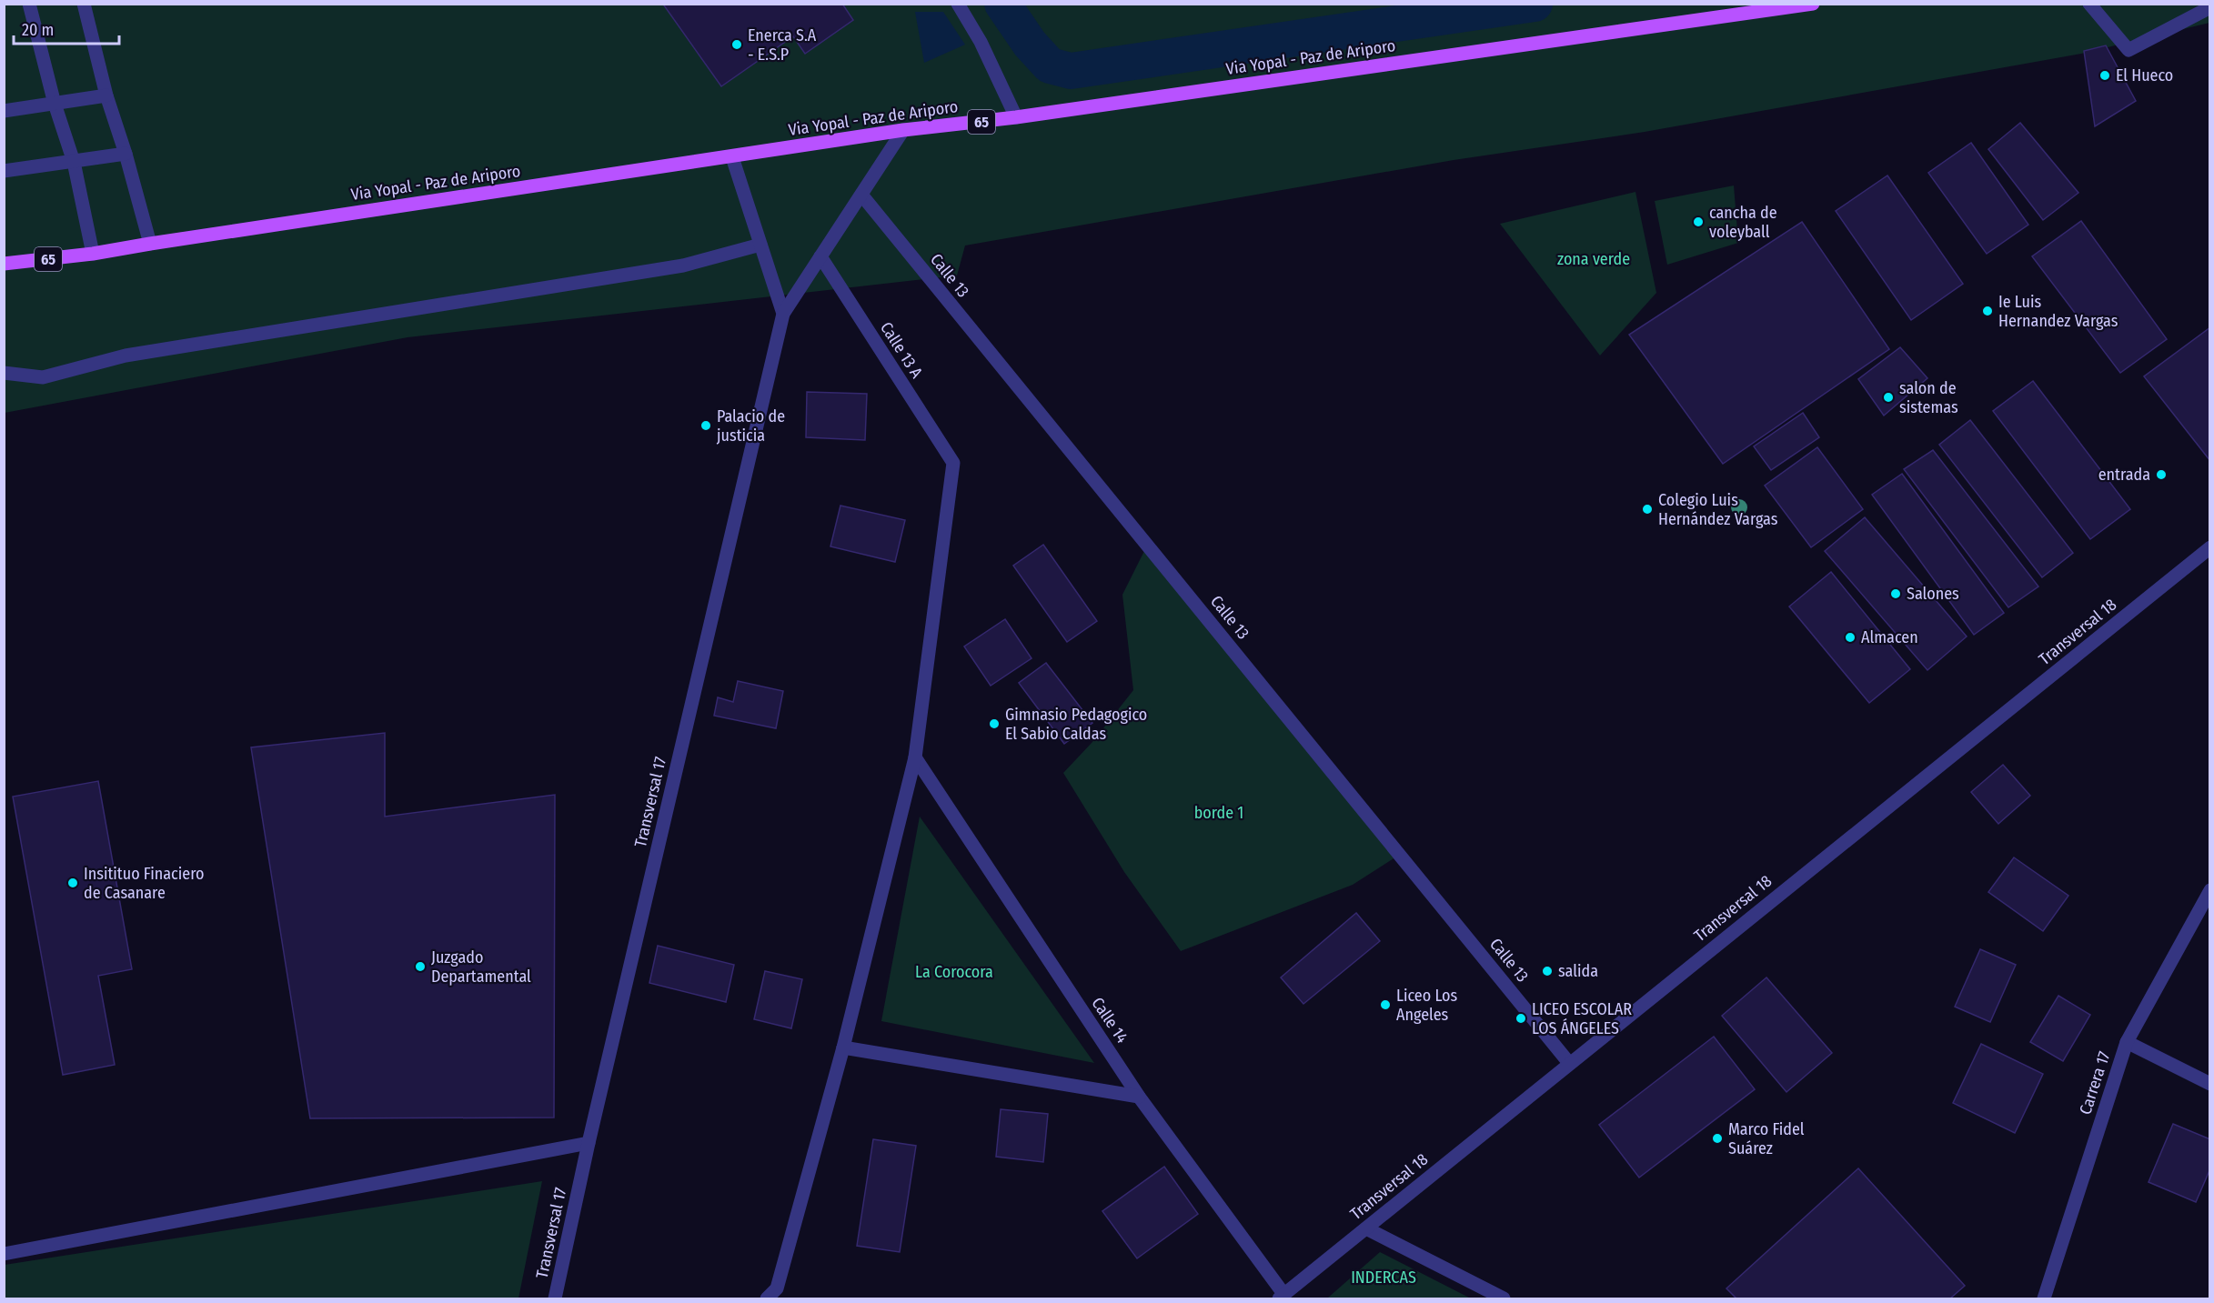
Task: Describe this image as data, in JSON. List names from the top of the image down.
{
  "streets": {
    "main road": ["Via Yopal - Paz de Ariporo", "65"],
    "street": [
      "Calle 13",
      "Calle 13 A",
      "Transversal 18",
      "Transversal 17",
      "Calle 14",
      "Carrera 17"
    ]
  },
  "crossings": [
    ["Calle 13", "Transversal 18"],
    ["Calle 13 A", "Calle 14"],
    ["Transversal 18", "Calle 14"]
  ],
  "parks": [
    "zona verde",
    "borde 1",
    "La Corocora",
    "INDERCAS"
  ],
  "places": [
    "Enerca S.A - E.S.P",
    "El Hueco",
    "cancha de voleyball",
    "Ie Luis Hernandez Vargas",
    "salon de sistemas",
    "Palacio de justicia",
    "entrada",
    "Colegio Luis Hernández Vargas",
    "Salones",
    "Almacen",
    "Gimnasio Pedagogico El Sabio Caldas",
    "Insitituo Finaciero de Casanare",
    "Juzgado Departamental",
    "salida",
    "Liceo Los Angeles",
    "LICEO ESCOLAR LOS ÁNGELES",
    "Marco Fidel Suárez"
  ],
  "scale_bar": "20 m"
}
